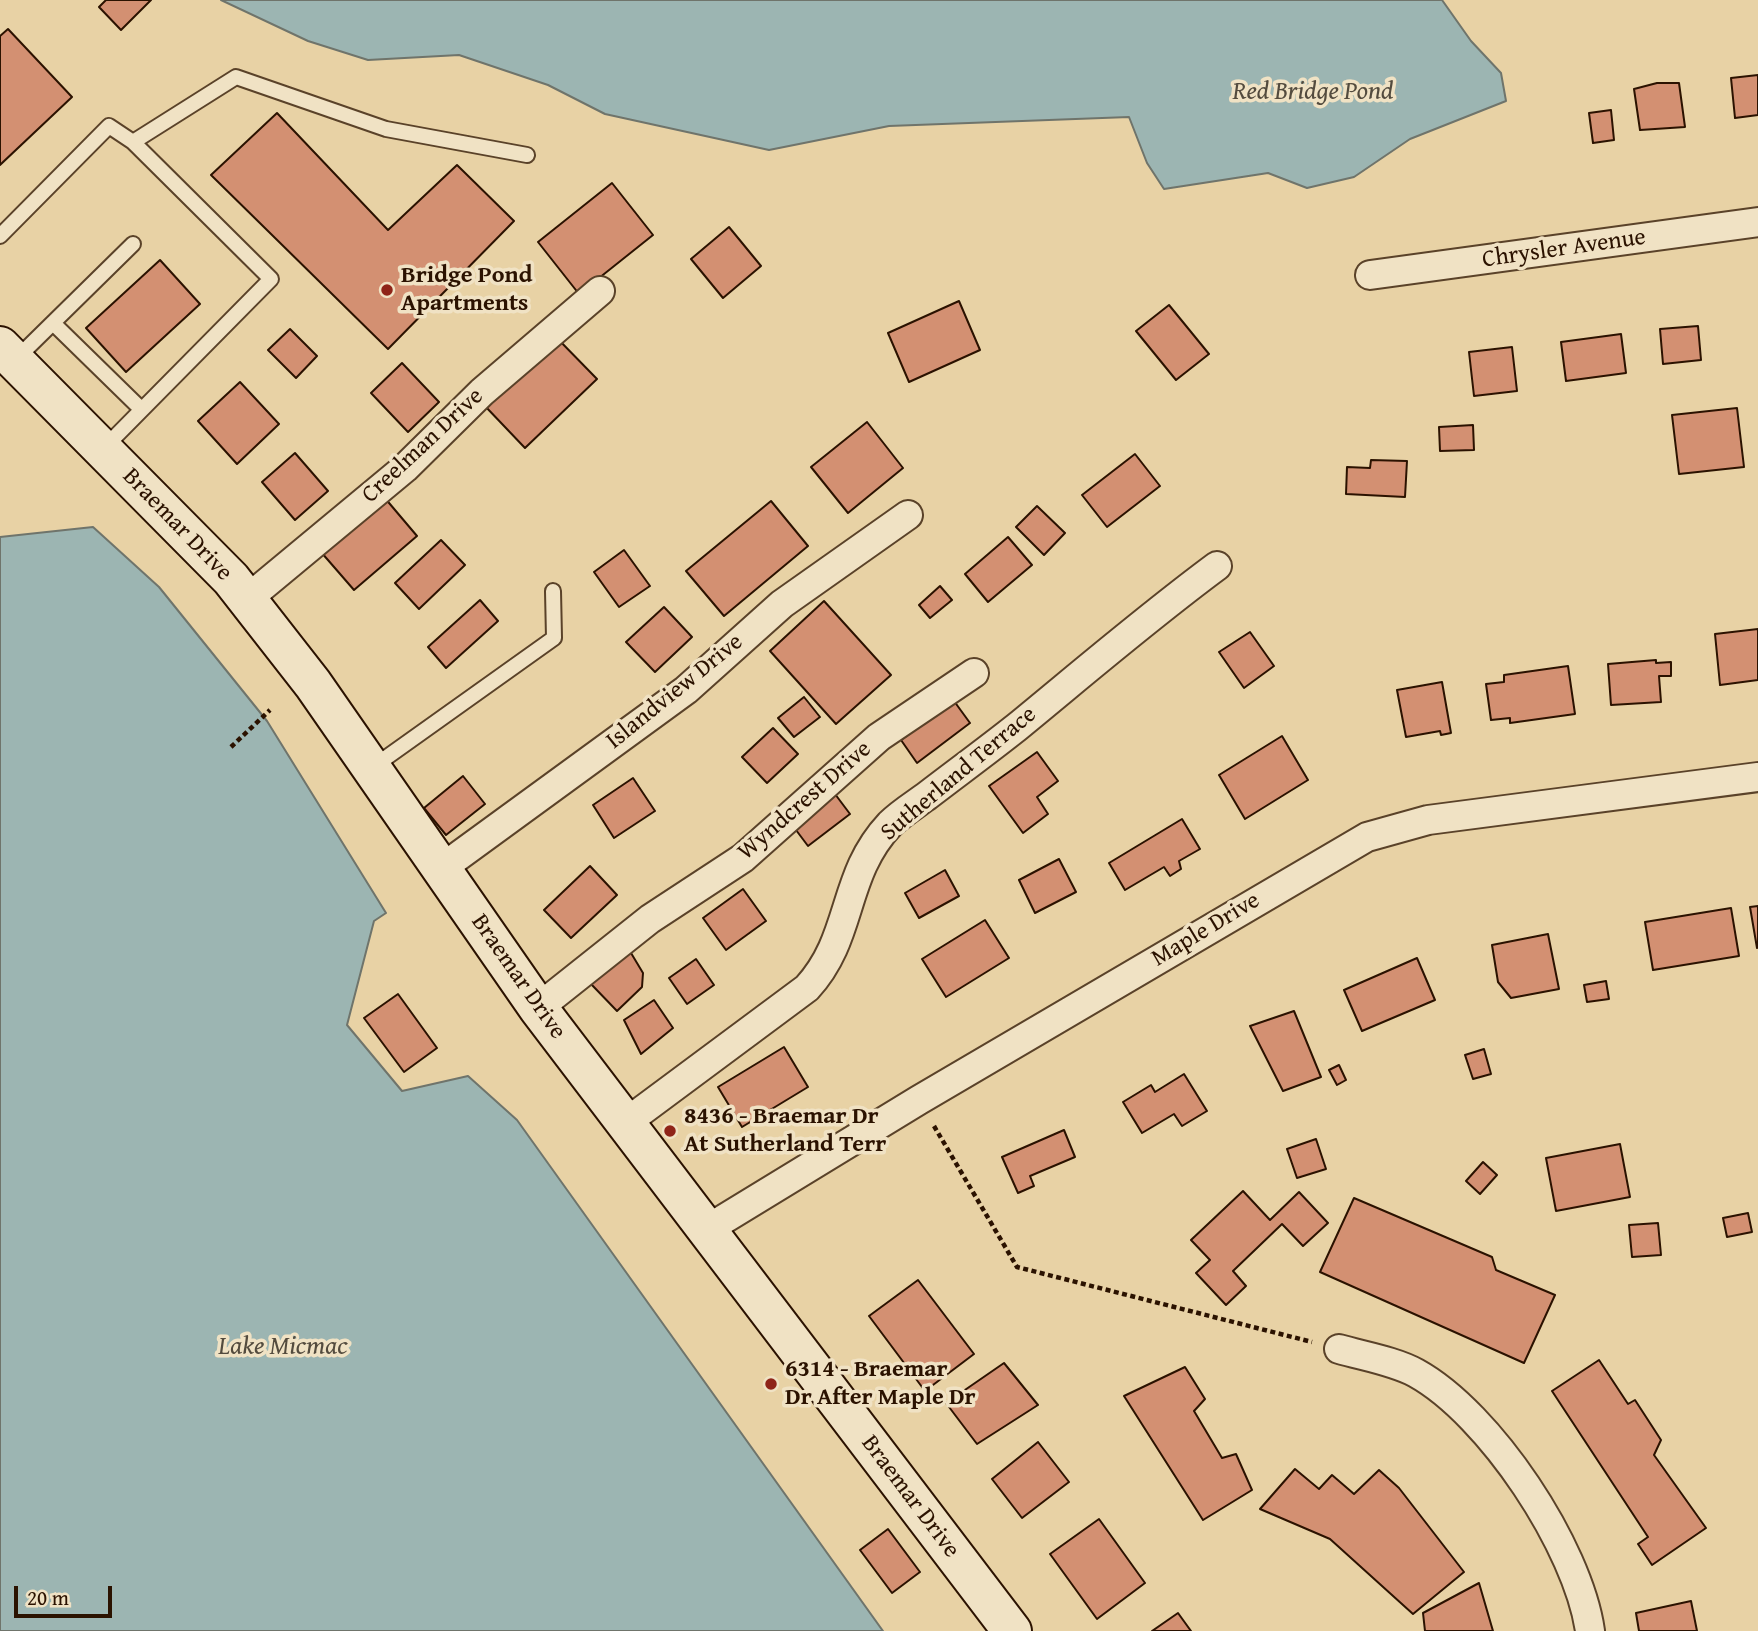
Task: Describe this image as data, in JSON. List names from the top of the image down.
{
  "streets": {
    "main road": ["Braemar Drive"],
    "street": [
      "Chrysler Avenue",
      "Creelman Drive",
      "Islandview Drive",
      "Sutherland Terrace",
      "Wyndcrest Drive",
      "Maple Drive"
    ]
  },
  "crossings": [
    ["Creelman Drive", "Braemar Drive"],
    ["Braemar Drive", "Islandview Drive"],
    ["Braemar Drive", "Sutherland Terrace"],
    ["Braemar Drive", "Wyndcrest Drive"],
    ["Braemar Drive", "Maple Drive"]
  ],
  "water": ["Red Bridge Pond", "Lake Micmac"],
  "places": ["Bridge Pond Apartments", "8436 - Braemar Dr At Sutherland Terr", "6314 - Braemar Dr After Maple Dr"],
  "scale_bar": "20 m"
}
